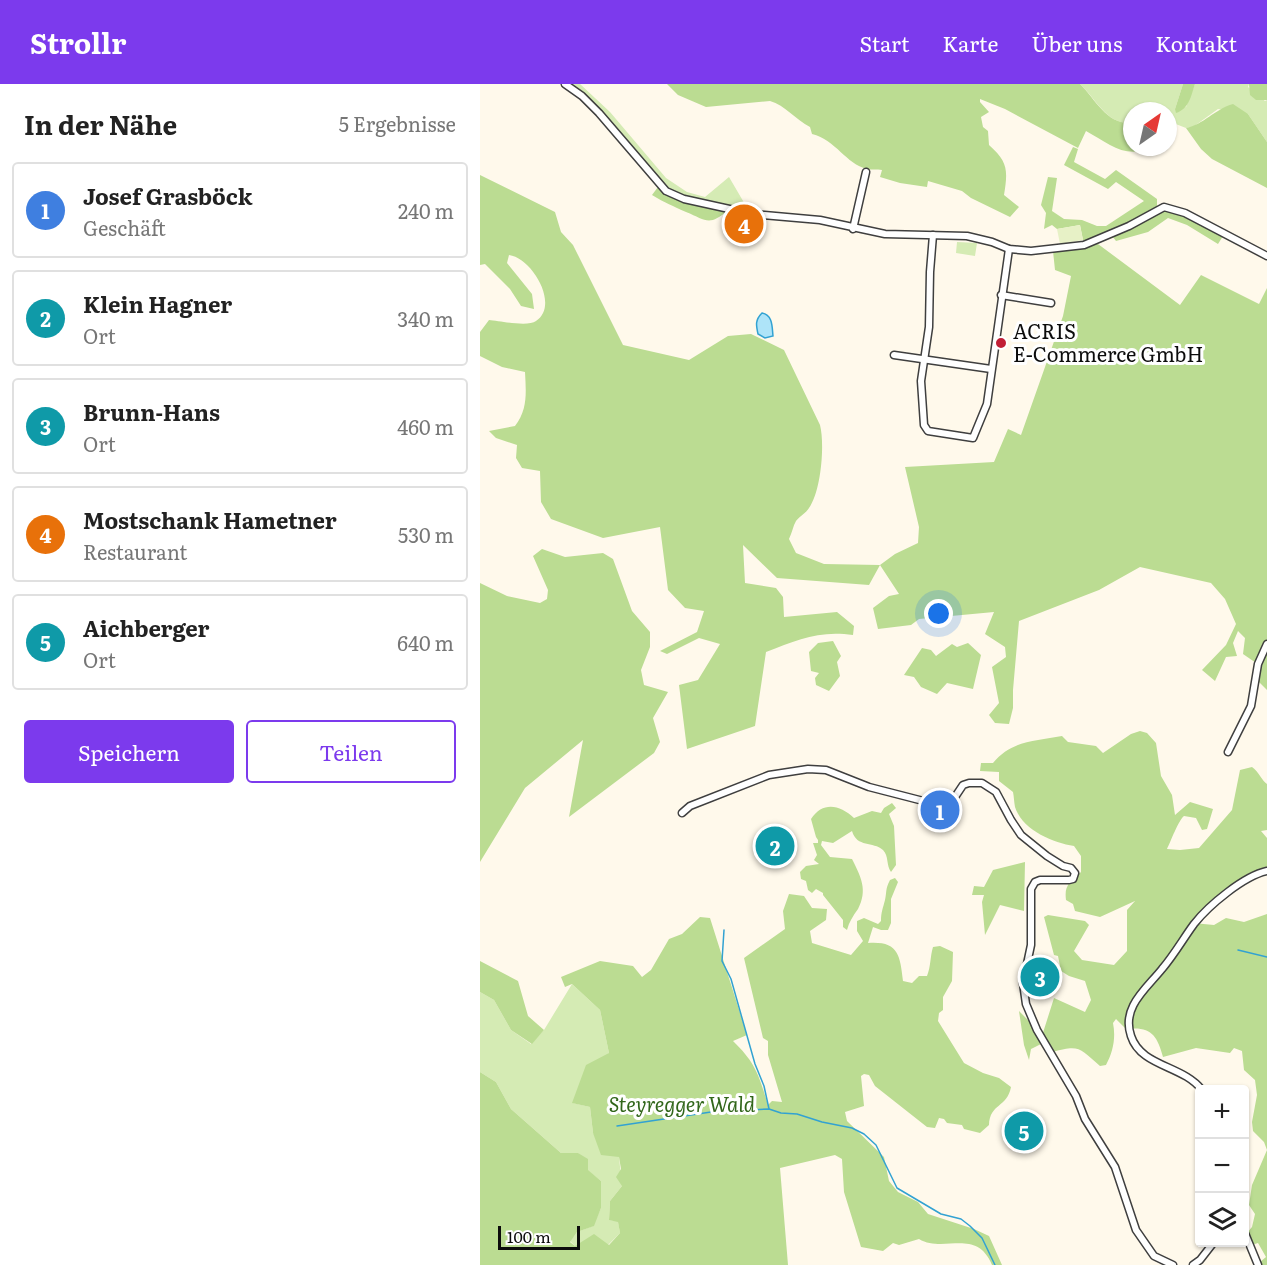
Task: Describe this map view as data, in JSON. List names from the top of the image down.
{
  "parks": ["Steyregger Wald"],
  "places": ["ACRIS E-Commerce GmbH"],
  "scale_bar": "100 m",
  "north": "top right",
  "page": {
    "header": "Strollr",
    "nav": [
      "Start",
      "Karte",
      "Über uns",
      "Kontakt"
    ],
    "heading": ["In der Nähe", "5 Ergebnisse"],
    "list": [
      {
        "mark": "1",
        "name": "Josef Grasböck",
        "note": "Geschäft",
        "value": "240 m"
      },
      {
        "mark": "2",
        "name": "Klein Hagner",
        "note": "Ort",
        "value": "340 m"
      },
      {
        "mark": "3",
        "name": "Brunn-Hans",
        "note": "Ort",
        "value": "460 m"
      },
      {
        "mark": "4",
        "name": "Mostschank Hametner",
        "note": "Restaurant",
        "value": "530 m"
      },
      {
        "mark": "5",
        "name": "Aichberger",
        "note": "Ort",
        "value": "640 m"
      }
    ],
    "pins": [
      "4",
      "1",
      "2",
      "3",
      "5"
    ],
    "buttons": ["Speichern", "Teilen"],
    "map_buttons": ["+", "−"],
    "scale": "100 m"
  }
}
